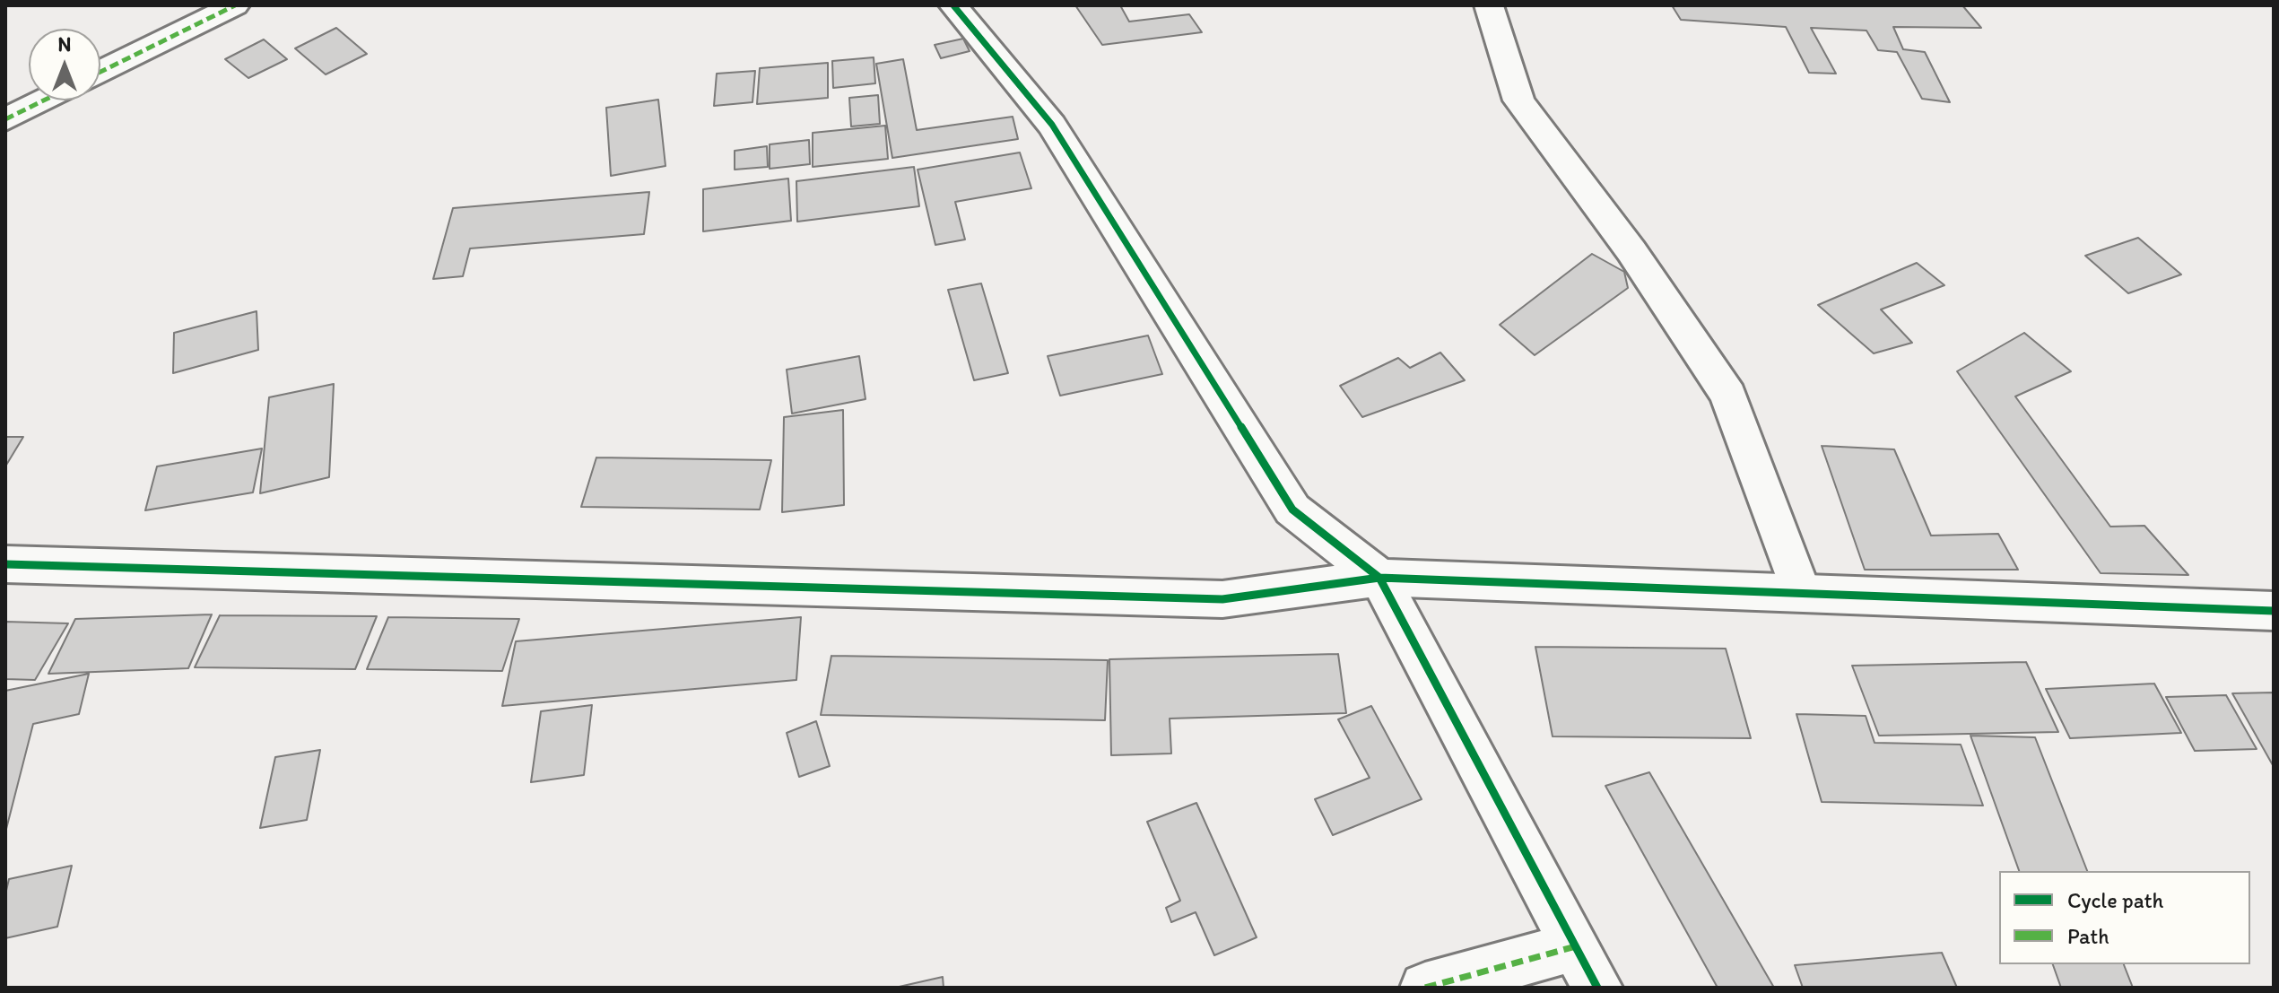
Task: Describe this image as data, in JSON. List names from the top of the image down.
{
  "legend": ["Cycle path", "Path"],
  "north": "top"
}
